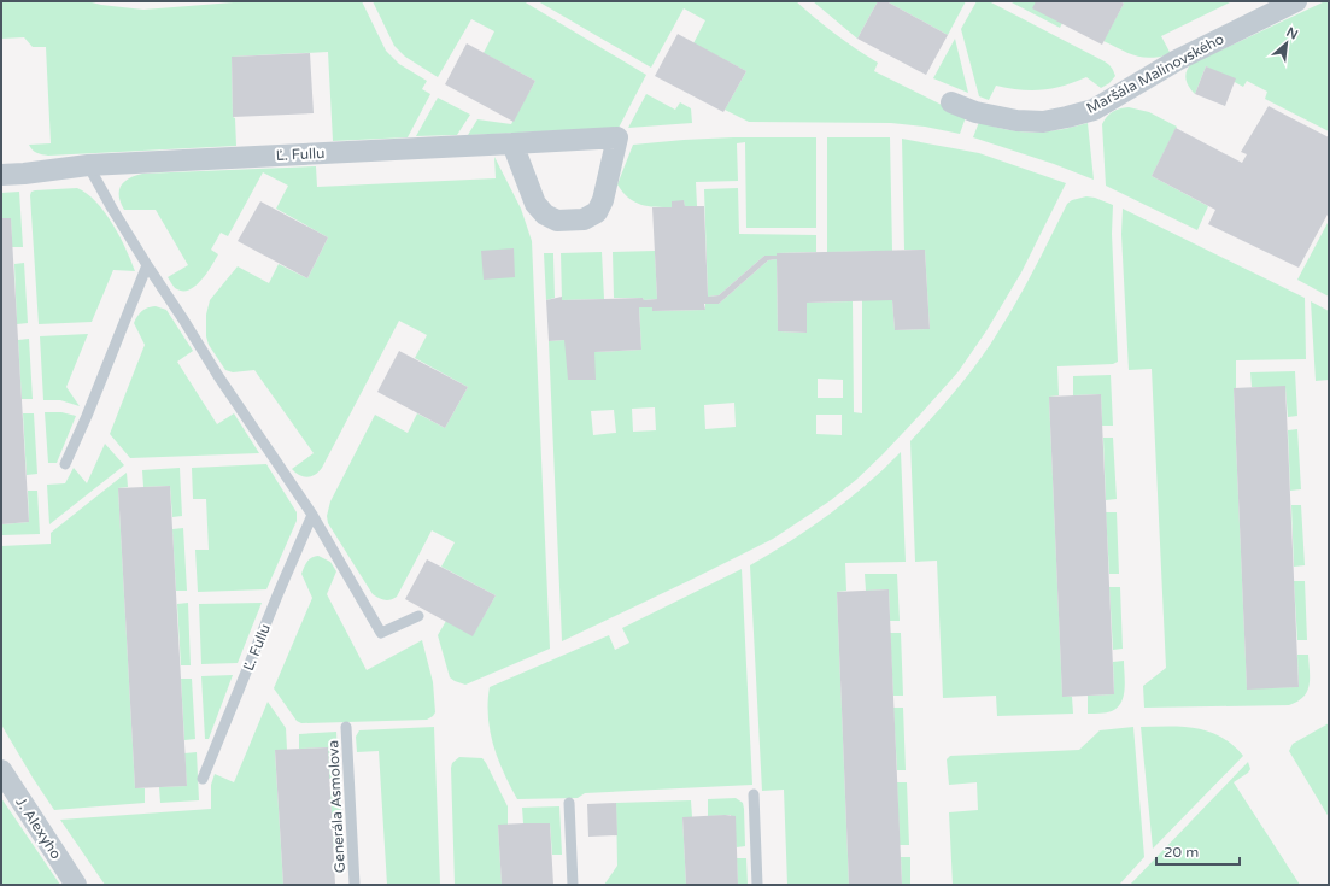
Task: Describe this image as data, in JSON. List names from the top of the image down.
{
  "streets": {
    "street": ["Maršála Malinovského", "Ľ. Fullu", "J. Alexyho"],
    "lane": ["Generála Asmolova"]
  },
  "scale_bar": "20 m",
  "north": "top right"
}
